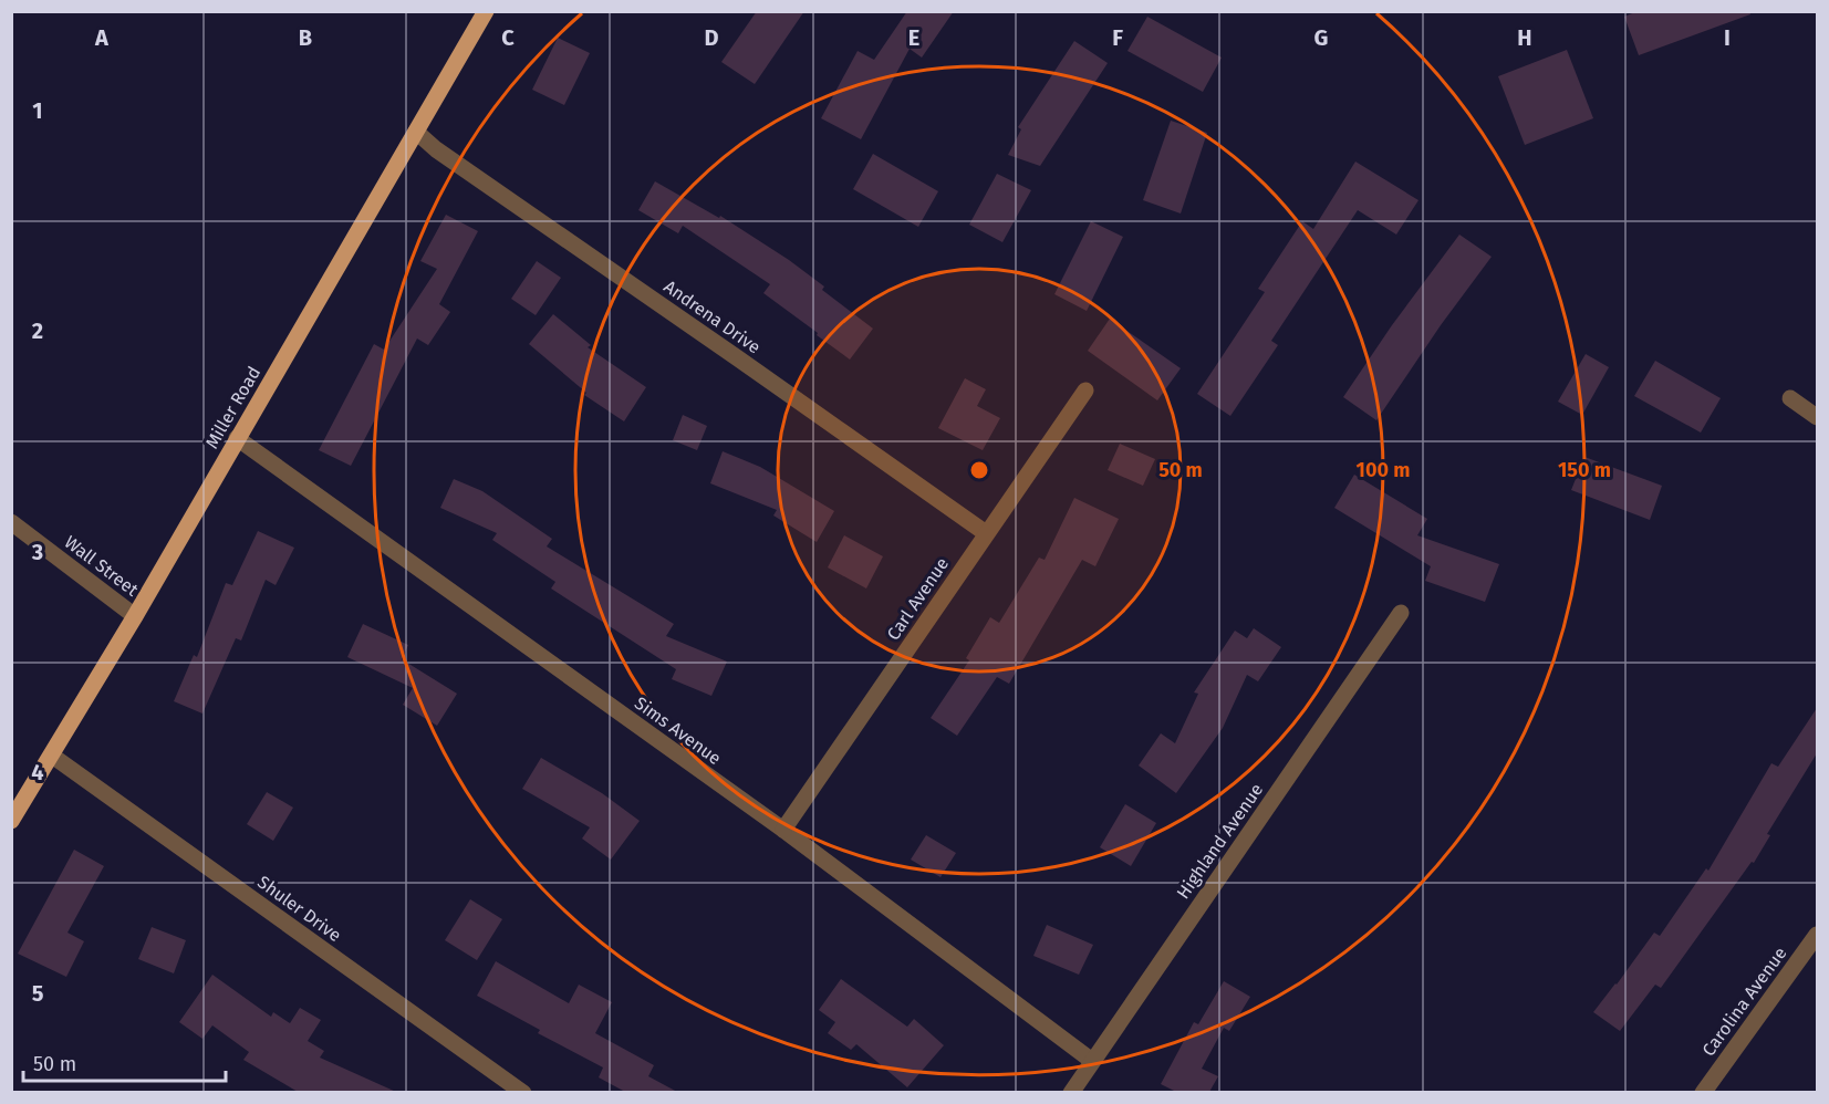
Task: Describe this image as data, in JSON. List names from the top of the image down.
{
  "streets": {
    "main road": ["Miller Road"],
    "street": [
      "Andrena Drive",
      "Wall Street",
      "Carl Avenue",
      "Sims Avenue",
      "Highland Avenue",
      "Shuler Drive",
      "Carolina Avenue"
    ]
  },
  "crossings": [
    ["Andrena Drive", "Miller Road"],
    ["Andrena Drive", "Carl Avenue"],
    ["Miller Road", "Wall Street"],
    ["Miller Road", "Sims Avenue"],
    ["Miller Road", "Shuler Drive"],
    ["Carl Avenue", "Sims Avenue"],
    ["Sims Avenue", "Highland Avenue"]
  ],
  "scale_bar": "50 m",
  "grid": {
    "columns": [
      "A",
      "B",
      "C",
      "D",
      "E",
      "F",
      "G",
      "H",
      "I"
    ],
    "rows": [
      "1",
      "2",
      "3",
      "4",
      "5"
    ]
  },
  "rings": ["50 m", "100 m", "150 m"]
}
